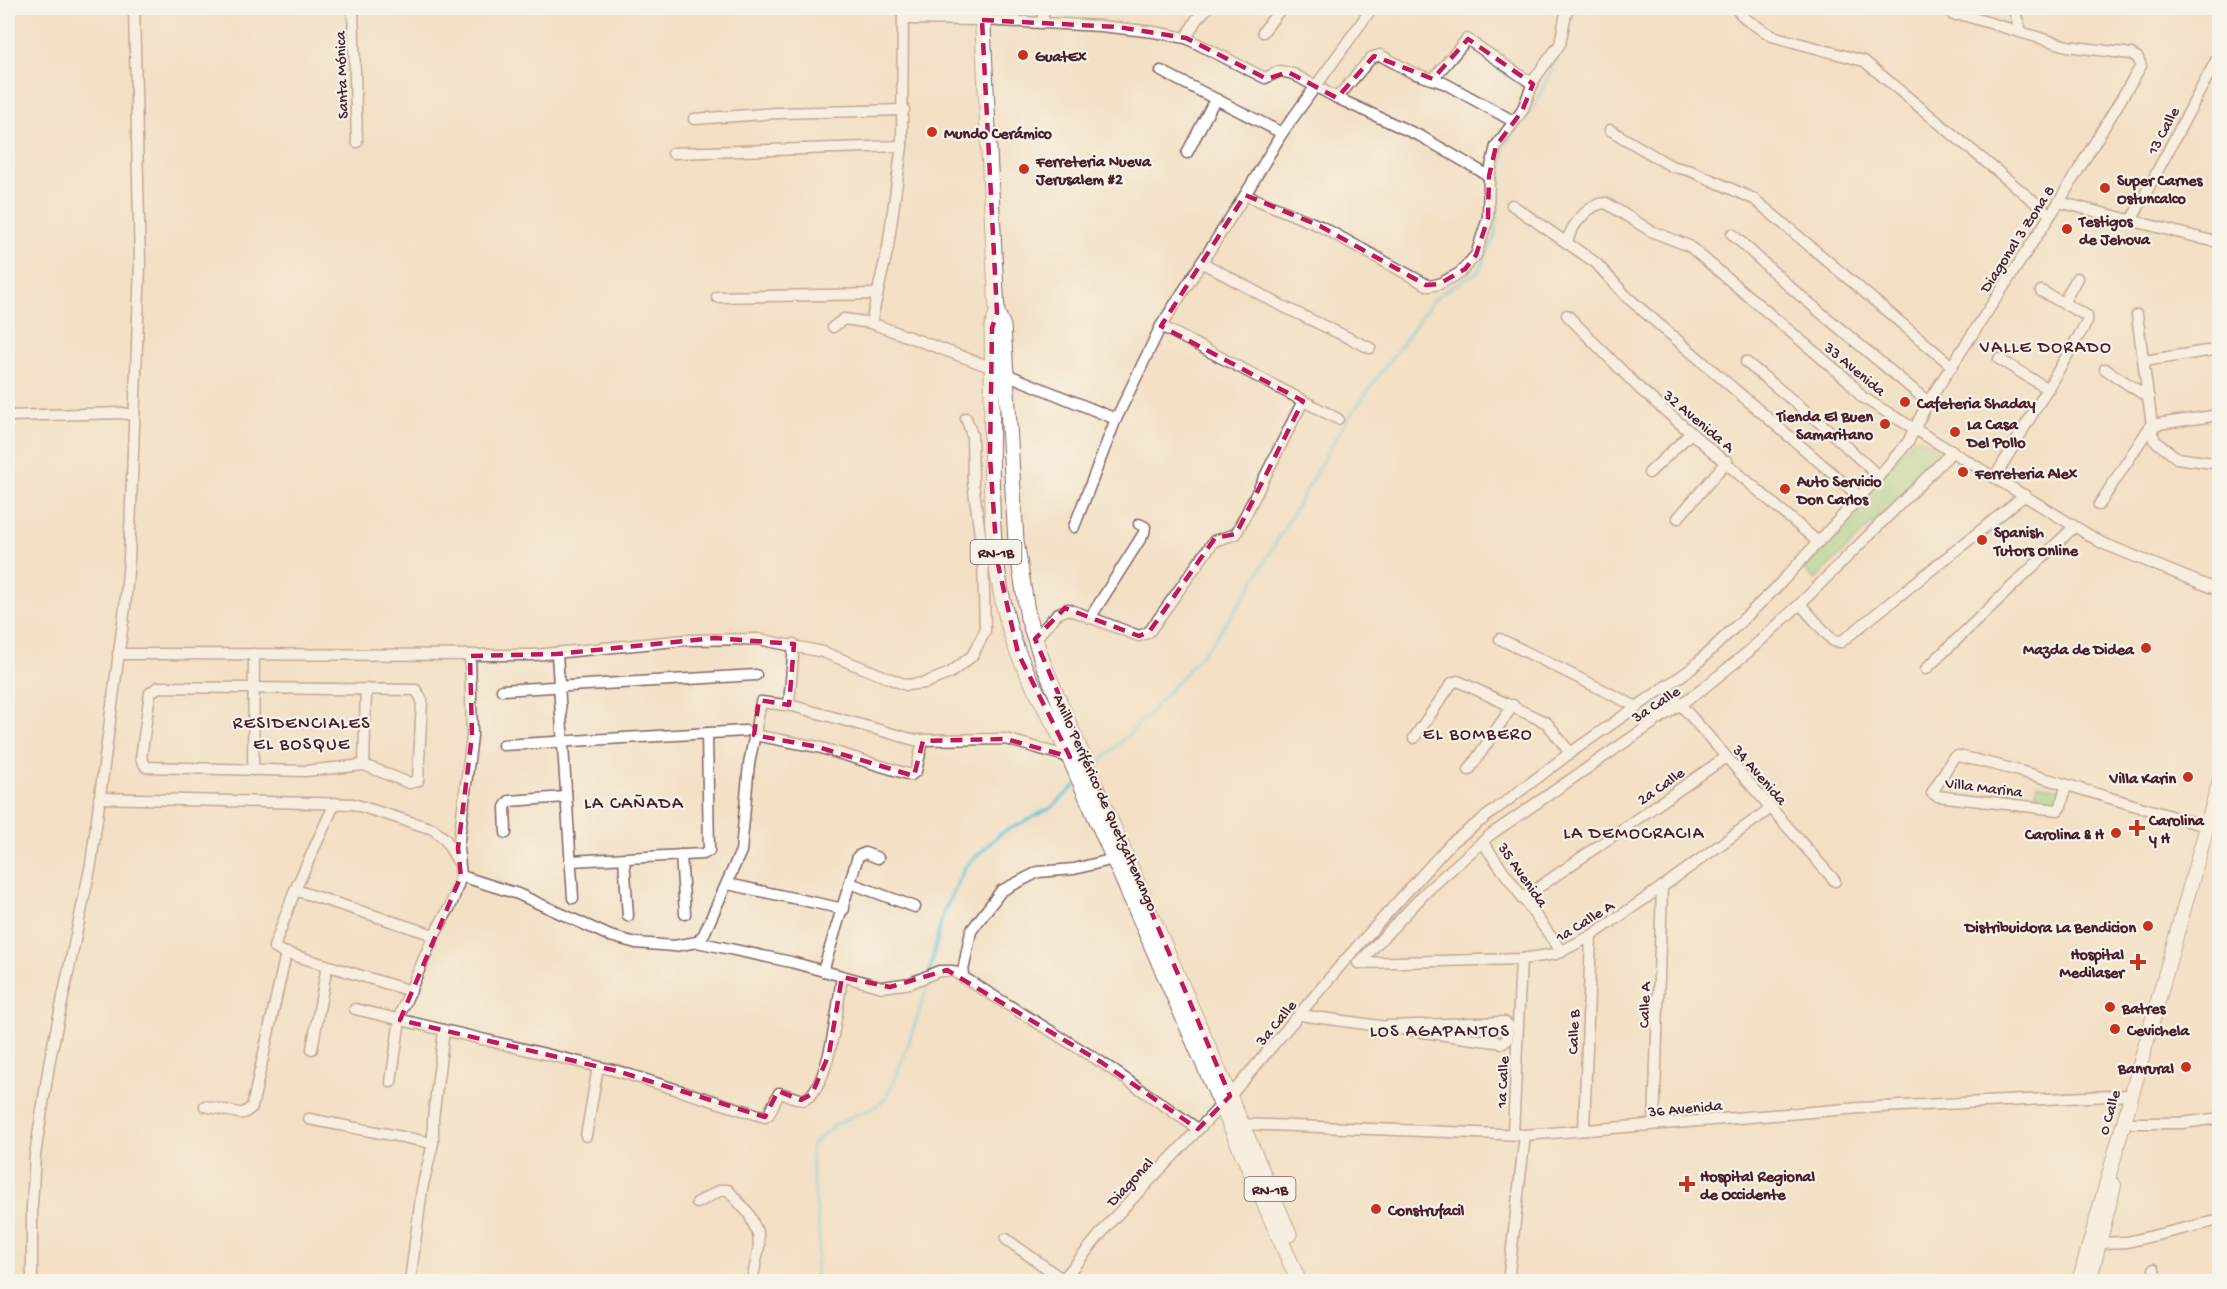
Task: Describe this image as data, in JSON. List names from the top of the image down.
{
  "streets": {
    "highway": ["RN-1B", "Anillo Periférico de Quetzaltenango"],
    "main road": ["0 Calle"],
    "street": [
      "Santa Mónica",
      "13 Calle",
      "Diagonal 3 Zona 8",
      "33 Avenida",
      "32 Avenida A",
      "3a Calle",
      "34 Avenida",
      "2a Calle",
      "Villa Marina",
      "35 Avenida",
      "1a Calle A",
      "Calle A",
      "Calle B",
      "1a Calle",
      "36 Avenida",
      "Diagonal"
    ]
  },
  "crossings": [
    ["Diagonal 3 Zona 8", "33 Avenida"],
    ["Diagonal 3 Zona 8", "3a Calle"],
    ["33 Avenida", "3a Calle"],
    ["32 Avenida A", "3a Calle"],
    ["3a Calle", "34 Avenida"],
    ["3a Calle", "Anillo Periférico de Quetzaltenango"],
    ["3a Calle", "35 Avenida"],
    ["3a Calle", "1a Calle A"],
    ["3a Calle", "Diagonal"],
    ["34 Avenida", "2a Calle"],
    ["34 Avenida", "1a Calle A"],
    ["2a Calle", "35 Avenida"],
    ["Villa Marina", "0 Calle"],
    ["Anillo Periférico de Quetzaltenango", "36 Avenida"],
    ["Anillo Periférico de Quetzaltenango", "Diagonal"],
    ["35 Avenida", "1a Calle A"],
    ["1a Calle A", "Calle A"],
    ["1a Calle A", "Calle B"],
    ["1a Calle A", "1a Calle"],
    ["Calle A", "36 Avenida"],
    ["Calle B", "36 Avenida"],
    ["1a Calle", "36 Avenida"],
    ["36 Avenida", "0 Calle"]
  ],
  "districts": [
    "VALLE DORADO",
    "RESIDENCIALES EL BOSQUE",
    "EL BOMBERO",
    "LA CAÑADA",
    "LA DEMOCRACIA",
    "LOS AGAPANTOS"
  ],
  "places": {
    "other": [
      "GuatEx",
      "Mundo Cerámico",
      "Ferreteria Nueva Jerusalem #2",
      "Super Carnes Ostuncalco",
      "Testigos de Jehova",
      "Cafeteria Shaday",
      "Tienda El Buen Samaritano",
      "La Casa Del Pollo",
      "Ferreteria Alex",
      "Auto Servicio Don Carlos",
      "Spanish Tutors Online",
      "Mazda de Didea",
      "Villa Karin",
      "Carolina & H",
      "Distribuidora La Bendicion",
      "Batres",
      "Cevichela",
      "Banrural",
      "Construfacil"
    ],
    "health": ["Carolina y H", "Hospital Medilaser", "Hospital Regional de Occidente"]
  }
}
